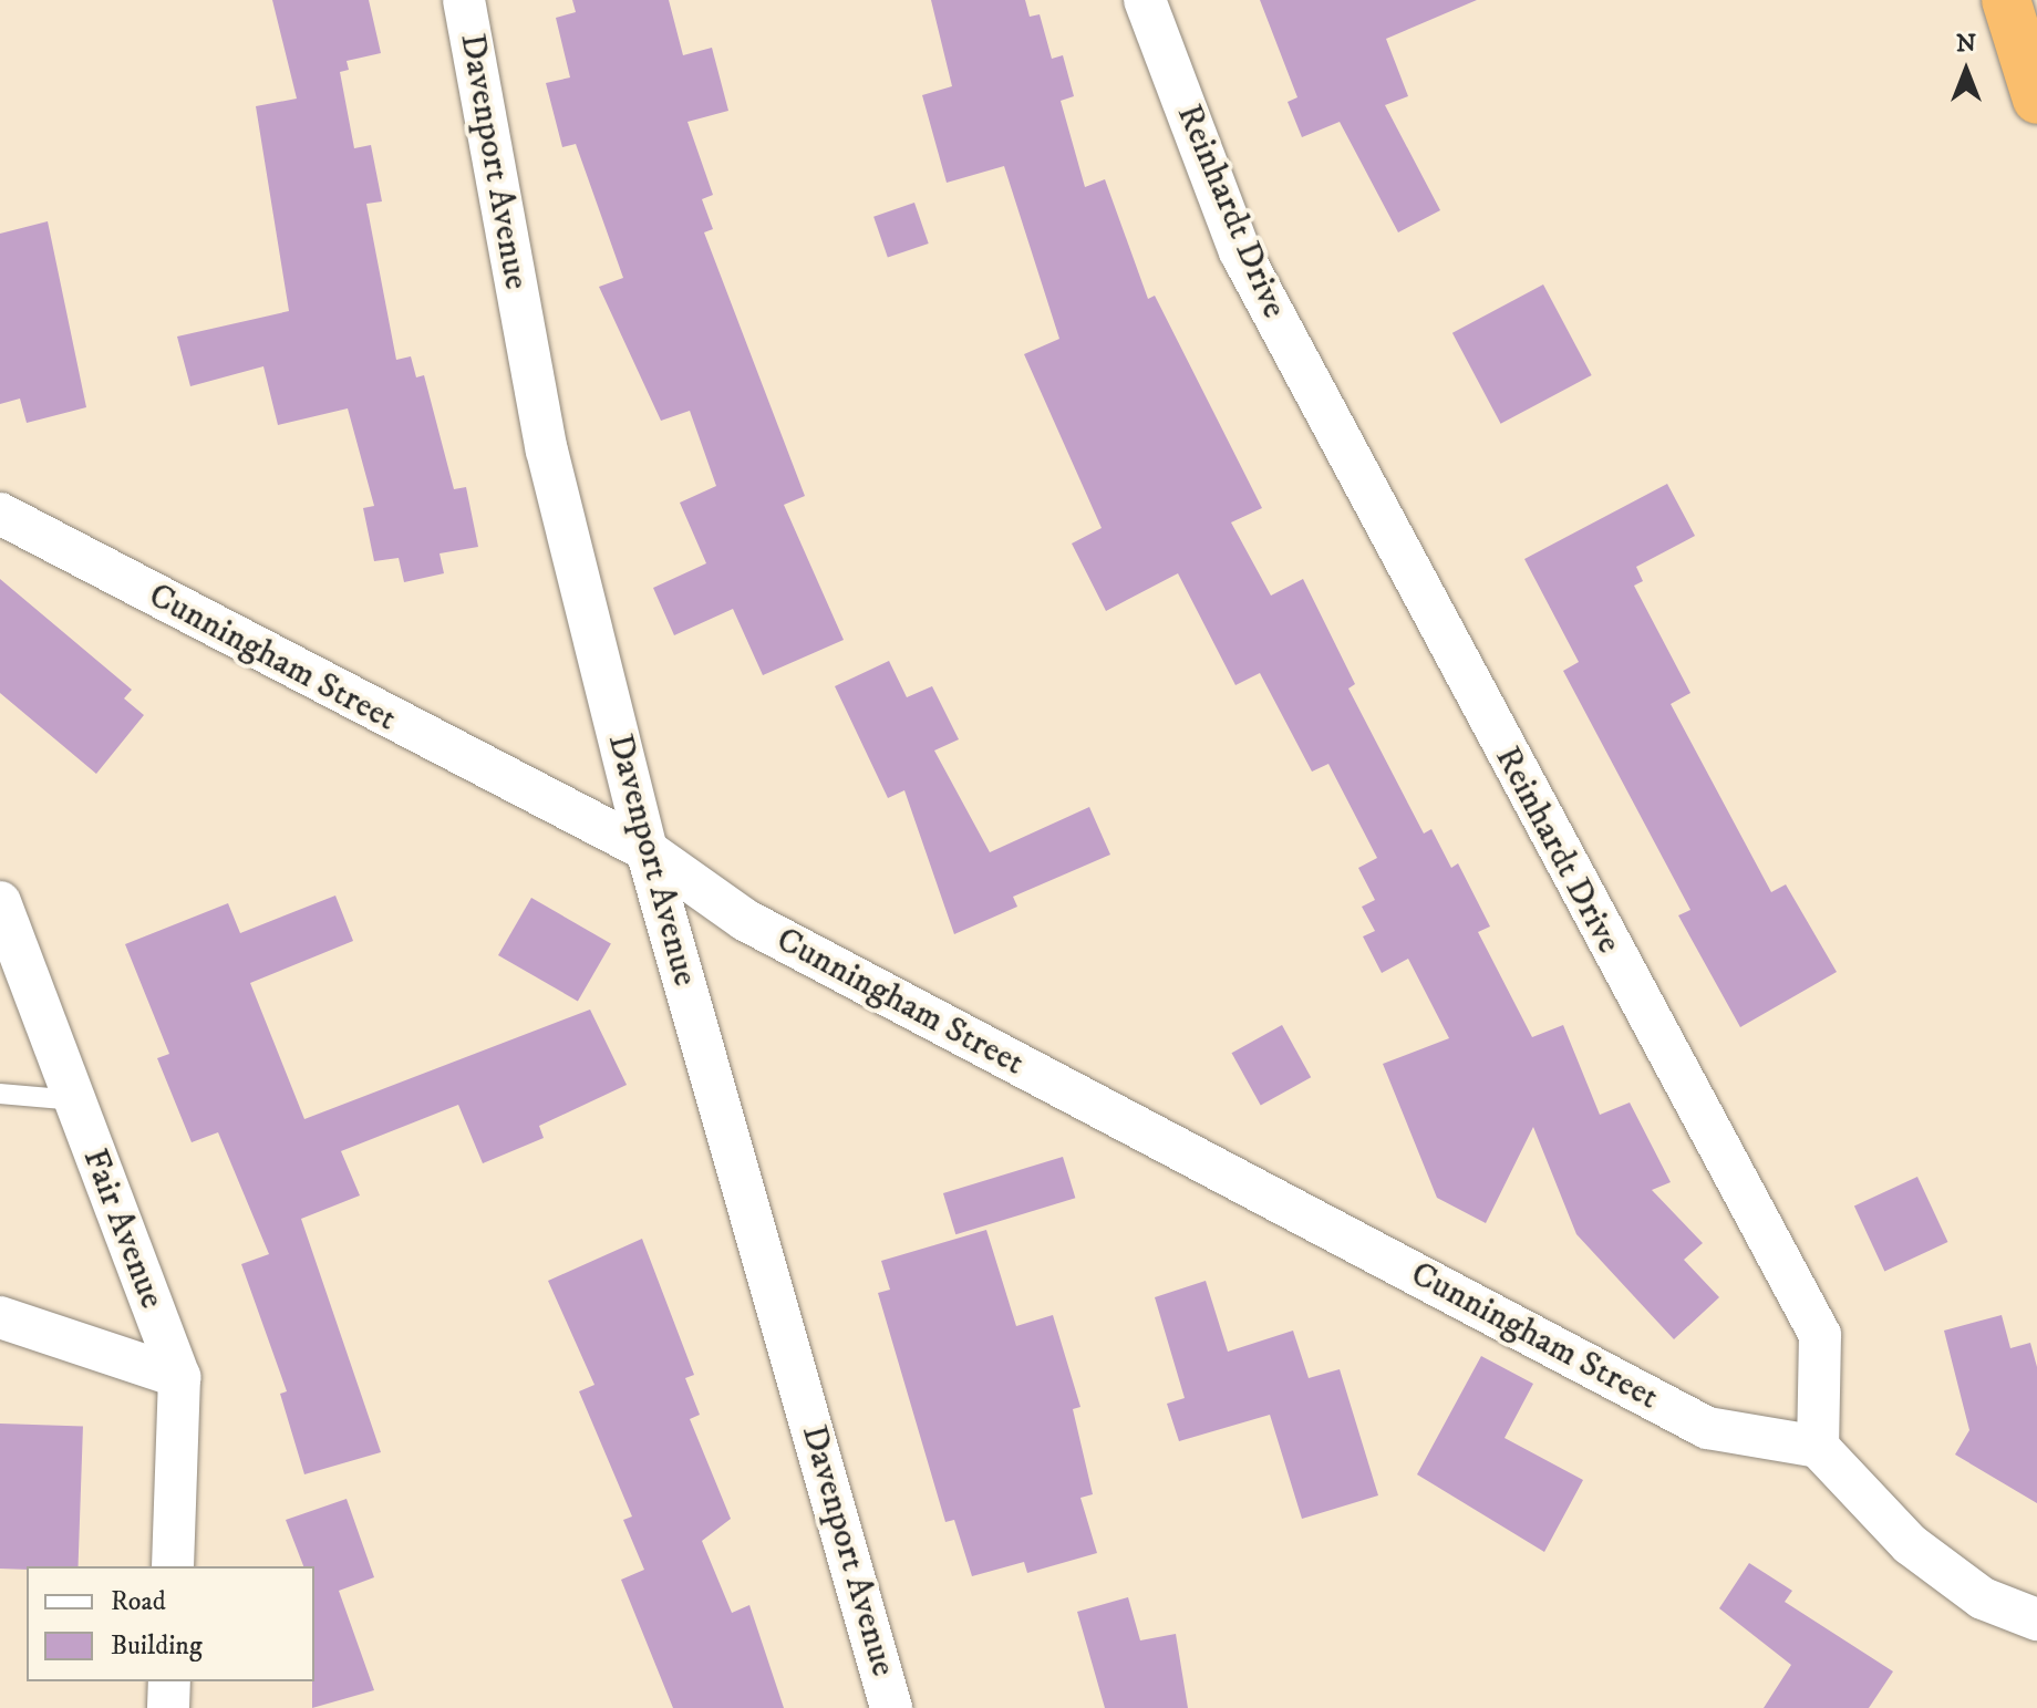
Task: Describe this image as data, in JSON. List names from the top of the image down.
{
  "streets": {
    "street": [
      "Davenport Avenue",
      "Reinhardt Drive",
      "Cunningham Street",
      "Fair Avenue"
    ]
  },
  "crossings": [
    ["Davenport Avenue", "Cunningham Street"],
    ["Reinhardt Drive", "Cunningham Street"]
  ],
  "legend": ["Road", "Building"],
  "north": "top"
}
